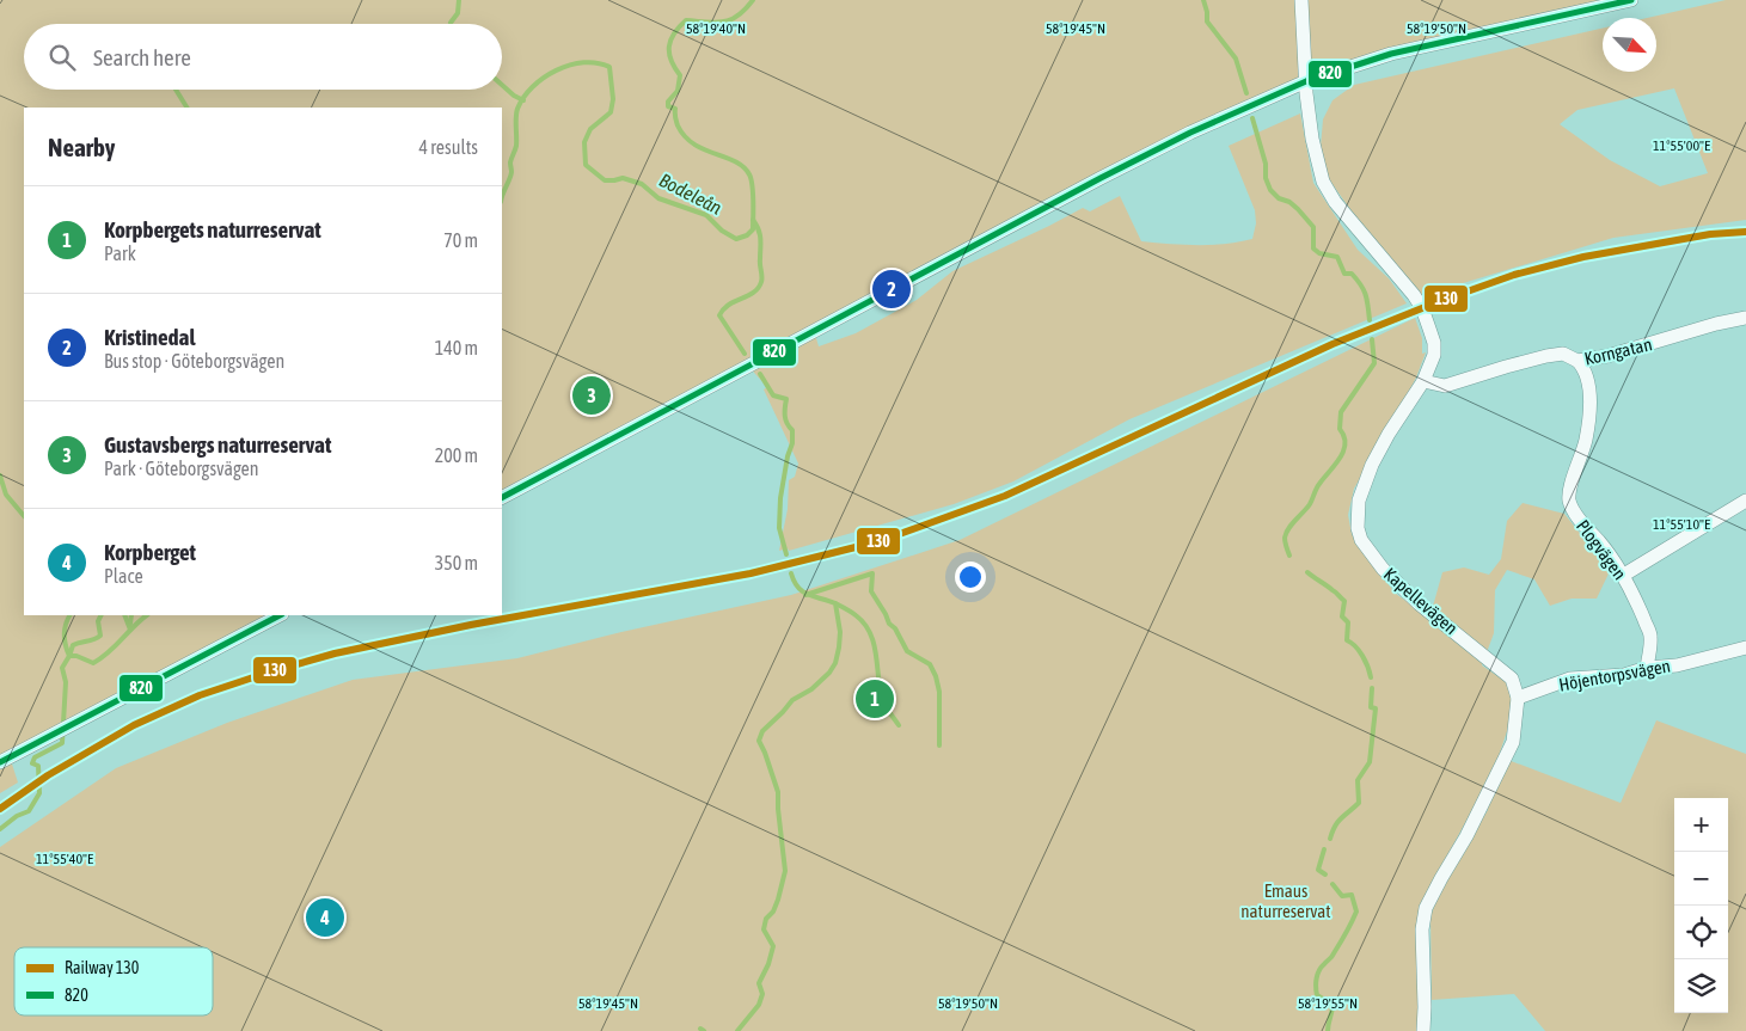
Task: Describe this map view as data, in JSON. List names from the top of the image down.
{
  "streets": {
    "street": [
      "Korngatan",
      "Plogvägen",
      "Kapellevägen",
      "Höjentorpsvägen"
    ]
  },
  "crossings": [
    ["Korngatan", "Plogvägen"],
    ["Korngatan", "Kapellevägen"],
    ["Plogvägen", "Höjentorpsvägen"],
    ["Kapellevägen", "Höjentorpsvägen"]
  ],
  "water": ["Bodeleån"],
  "parks": ["Emaus naturreservat"],
  "lines": ["transit line 820", "rail line 130"],
  "legend": ["Railway 130", "820"],
  "north": "bottom right",
  "page": {
    "search": "Search here",
    "heading": ["Nearby", "4 results"],
    "list": [
      {
        "mark": "1",
        "name": "Korpbergets naturreservat",
        "note": "Park",
        "value": "70 m"
      },
      {
        "mark": "2",
        "name": "Kristinedal",
        "note": "Bus stop · Göteborgsvägen",
        "value": "140 m"
      },
      {
        "mark": "3",
        "name": "Gustavsbergs naturreservat",
        "note": "Park · Göteborgsvägen",
        "value": "200 m"
      },
      {
        "mark": "4",
        "name": "Korpberget",
        "note": "Place",
        "value": "350 m"
      }
    ],
    "pins": [
      "2",
      "3",
      "1",
      "4"
    ],
    "map_buttons": ["+", "−"]
  },
  "coordinates": [
    "58°19'40\"N",
    "58°19'45\"N",
    "58°19'50\"N",
    "11°55'00\"E",
    "11°55'10\"E",
    "11°55'40\"E",
    "58°19'55\"N"
  ]
}
